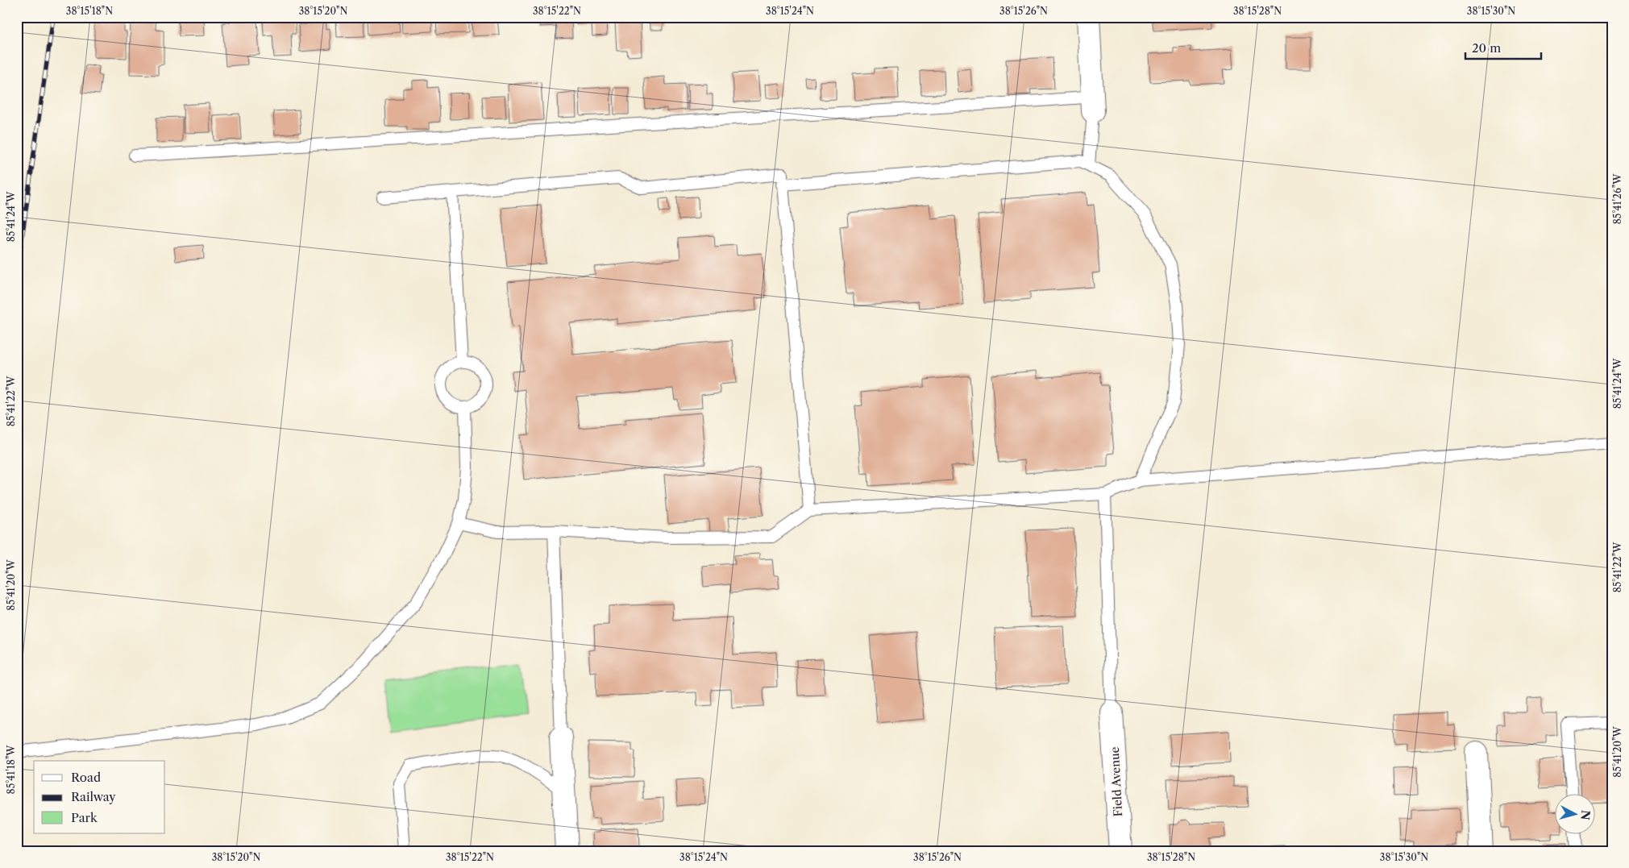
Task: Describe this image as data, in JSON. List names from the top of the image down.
{
  "streets": {
    "street": ["Field Avenue"]
  },
  "legend": ["Road", "Railway", "Park"],
  "scale_bar": "20 m",
  "north": "right",
  "coordinates": [
    "38°15'18\"N",
    "38°15'20\"N",
    "38°15'22\"N",
    "38°15'24\"N",
    "38°15'26\"N",
    "38°15'28\"N",
    "38°15'30\"N",
    "85°41'26\"W",
    "85°41'24\"W",
    "85°41'22\"W",
    "85°41'20\"W",
    "85°41'18\"W"
  ]
}
